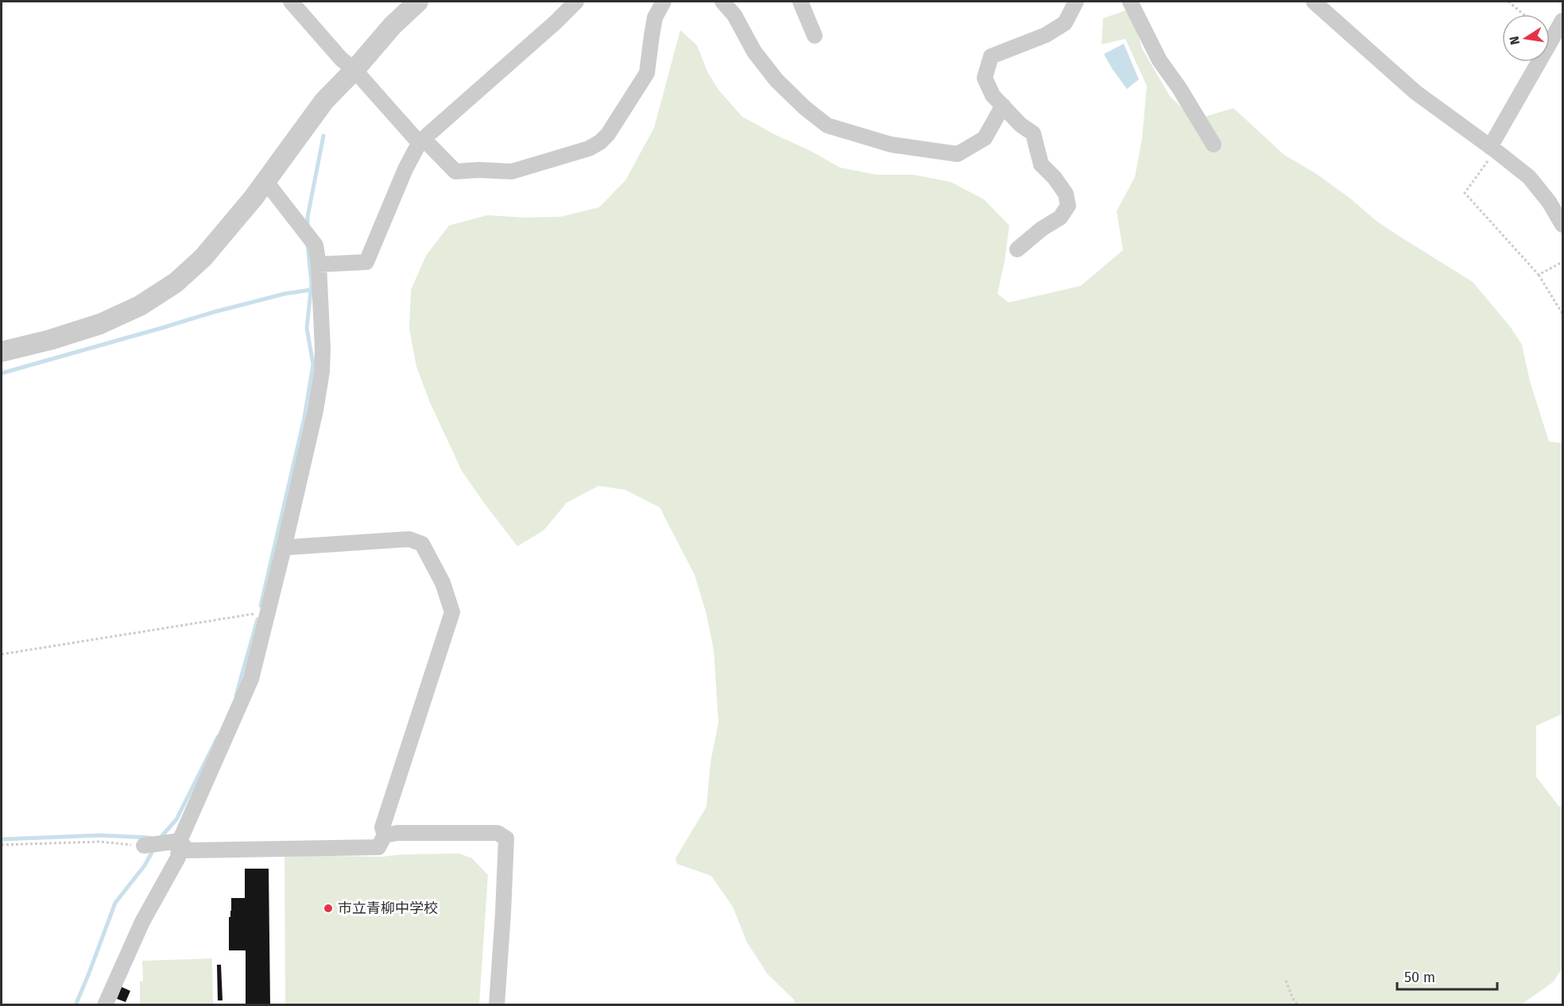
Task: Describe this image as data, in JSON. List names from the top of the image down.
{
  "places": ["市立青柳中学校"],
  "scale_bar": "50 m",
  "north": "left"
}
